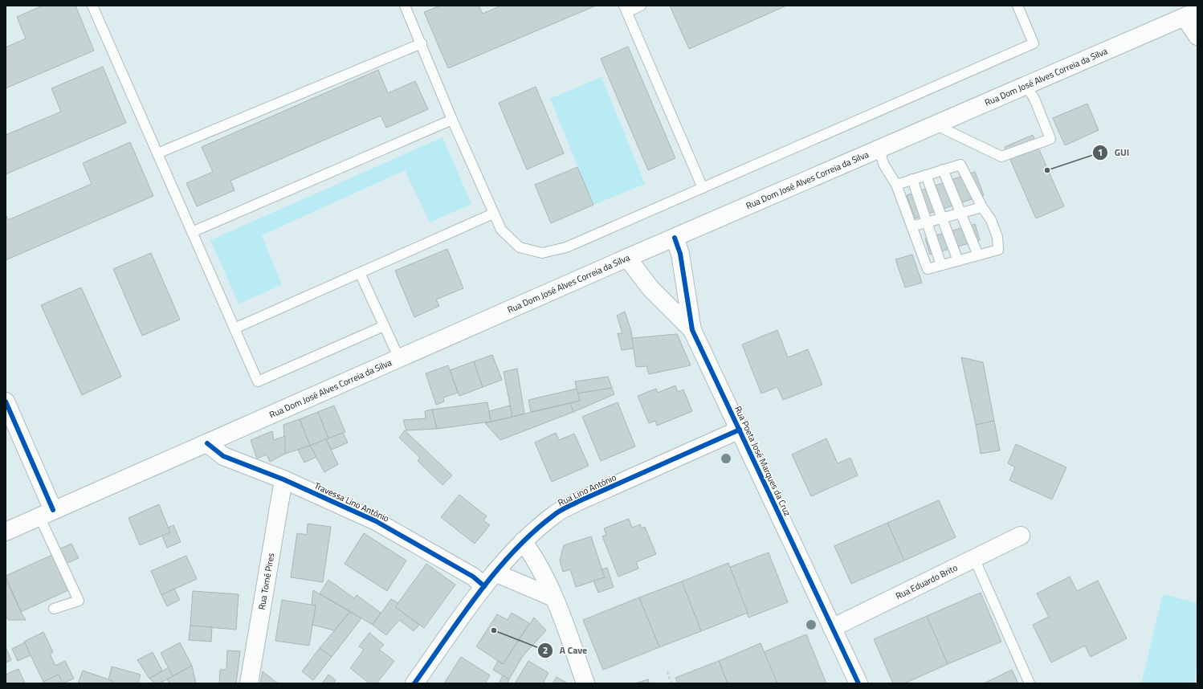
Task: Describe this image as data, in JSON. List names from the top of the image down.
{
  "streets": {
    "street": [
      "Rua Dom José Alves Correia da Silva",
      "Rua Poeta José Marques da Cruz",
      "Rua Lino António",
      "Travessa Lino António",
      "Rua Tomé Pires",
      "Rua Eduardo Brito"
    ]
  },
  "crossings": [
    ["Rua Dom José Alves Correia da Silva", "Rua Poeta José Marques da Cruz"],
    ["Rua Dom José Alves Correia da Silva", "Travessa Lino António"],
    ["Rua Poeta José Marques da Cruz", "Rua Lino António"],
    ["Rua Poeta José Marques da Cruz", "Rua Eduardo Brito"],
    ["Rua Lino António", "Travessa Lino António"],
    ["Travessa Lino António", "Rua Tomé Pires"]
  ],
  "places": ["GUI", "A Cave"]
}
